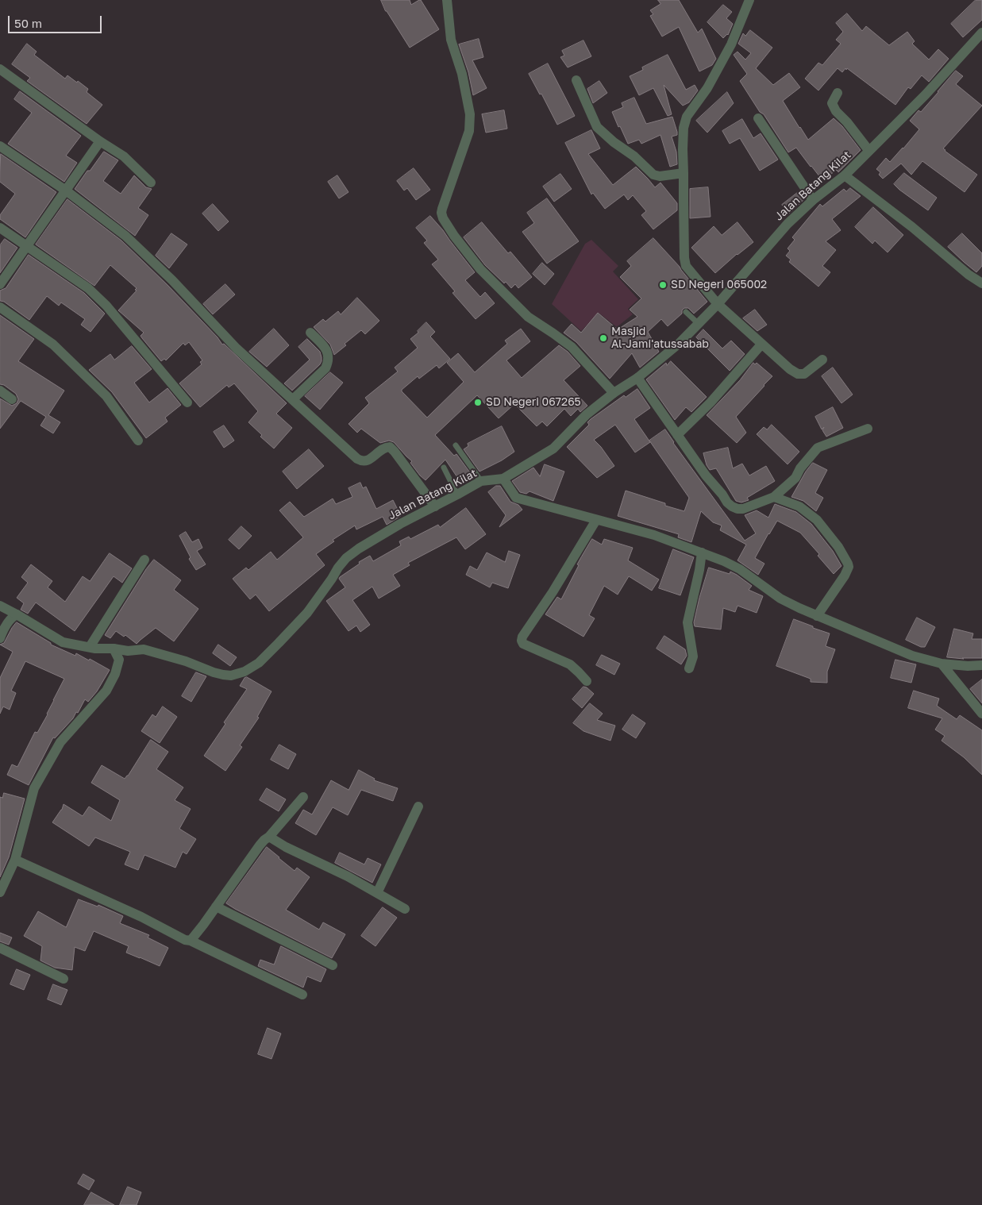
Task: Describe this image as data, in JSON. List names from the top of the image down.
{
  "streets": {
    "street": ["Jalan Batang Kilat"]
  },
  "places": ["SD Negeri 065002", "Masjid Al-Jami'atussabab", "SD Negeri 067265"],
  "scale_bar": "50 m"
}
